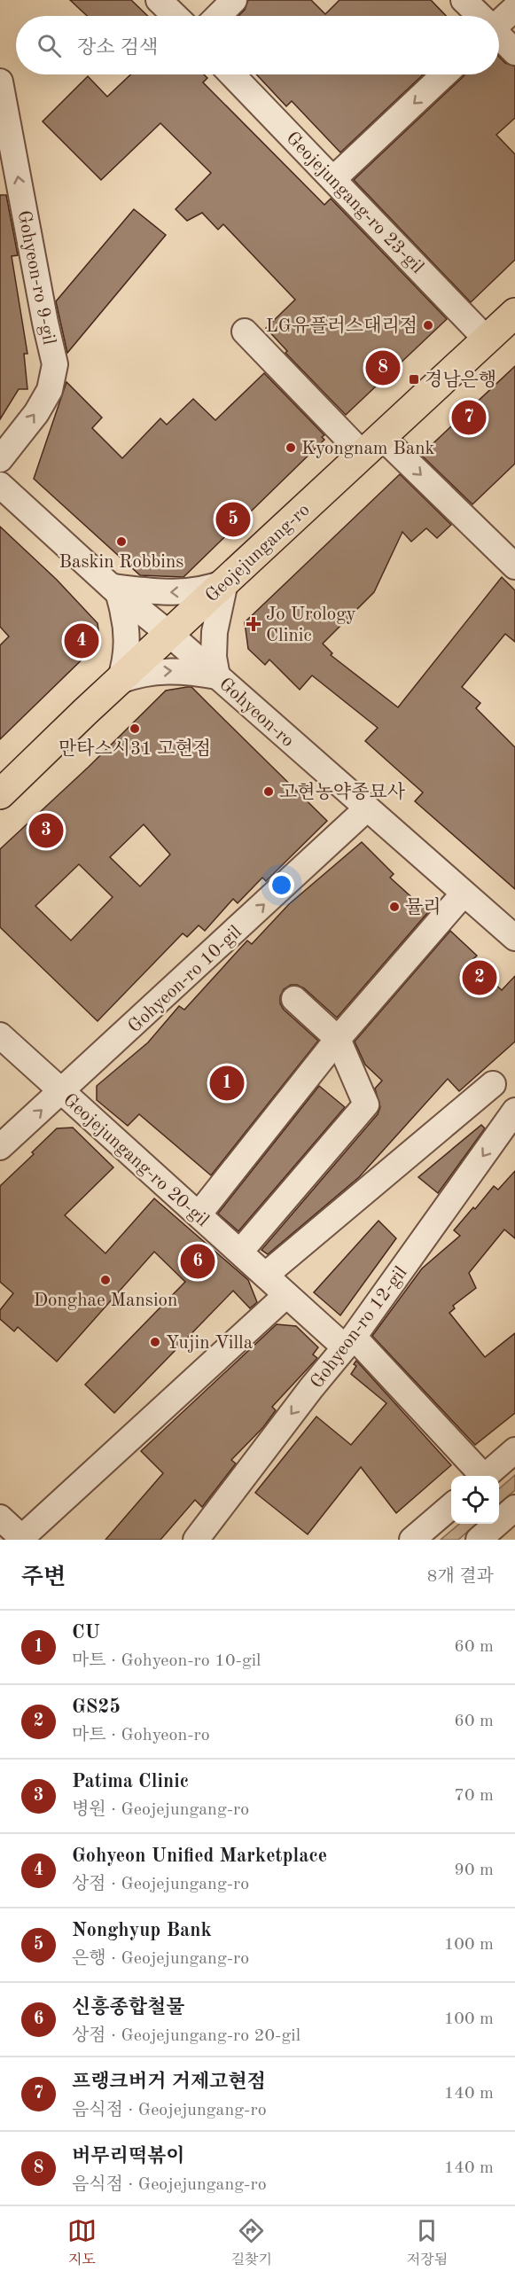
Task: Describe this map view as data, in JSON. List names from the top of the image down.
{
  "streets": {
    "main road": ["Geojejungang-ro"],
    "street": [
      "Geojejungang-ro 23-gil",
      "Gohyeon-ro 9-gil",
      "Gohyeon-ro",
      "Gohyeon-ro 10-gil",
      "Geojejungang-ro 20-gil",
      "Gohyeon-ro 12-gil"
    ]
  },
  "crossings": [
    ["Geojejungang-ro 23-gil", "Geojejungang-ro"],
    ["Geojejungang-ro", "Gohyeon-ro"],
    ["Gohyeon-ro", "Gohyeon-ro 10-gil"],
    ["Gohyeon-ro 10-gil", "Geojejungang-ro 20-gil"],
    ["Geojejungang-ro 20-gil", "Gohyeon-ro 12-gil"]
  ],
  "one_way": ["Gohyeon-ro 9-gil"],
  "places": {
    "other": [
      "LG유플러스대리점",
      "Kyongnam Bank",
      "Baskin Robbins",
      "만타스시31 고현점",
      "고현농약종묘사",
      "뮬리",
      "Donghae Mansion",
      "Yujin Villa"
    ],
    "transit": ["경남은행"],
    "health": ["Jo Urology Clinic"]
  },
  "page": {
    "search": "장소 검색",
    "pins": [
      "8",
      "7",
      "5",
      "4",
      "3",
      "2",
      "1",
      "6"
    ],
    "heading": ["주변", "8개 결과"],
    "list": [
      {
        "mark": "1",
        "name": "CU",
        "note": "마트 · Gohyeon-ro 10-gil",
        "value": "60 m"
      },
      {
        "mark": "2",
        "name": "GS25",
        "note": "마트 · Gohyeon-ro",
        "value": "60 m"
      },
      {
        "mark": "3",
        "name": "Patima Clinic",
        "note": "병원 · Geojejungang-ro",
        "value": "70 m"
      },
      {
        "mark": "4",
        "name": "Gohyeon Unified Marketplace",
        "note": "상점 · Geojejungang-ro",
        "value": "90 m"
      },
      {
        "mark": "5",
        "name": "Nonghyup Bank",
        "note": "은행 · Geojejungang-ro",
        "value": "100 m"
      },
      {
        "mark": "6",
        "name": "신흥종합철물",
        "note": "상점 · Geojejungang-ro 20-gil",
        "value": "100 m"
      },
      {
        "mark": "7",
        "name": "프랭크버거 거제고현점",
        "note": "음식점 · Geojejungang-ro",
        "value": "140 m"
      },
      {
        "mark": "8",
        "name": "버무리떡볶이",
        "note": "음식점 · Geojejungang-ro",
        "value": "140 m"
      }
    ],
    "nav": ["지도", "길찾기", "저장됨"]
  }
}
